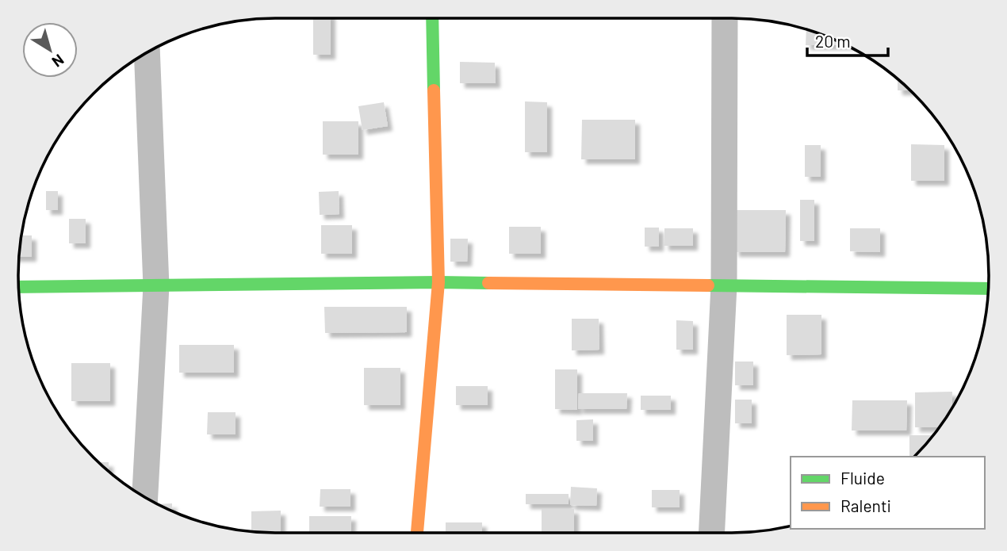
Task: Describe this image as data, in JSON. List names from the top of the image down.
{
  "legend": ["Fluide", "Ralenti"],
  "scale_bar": "20 m",
  "north": "bottom right"
}
